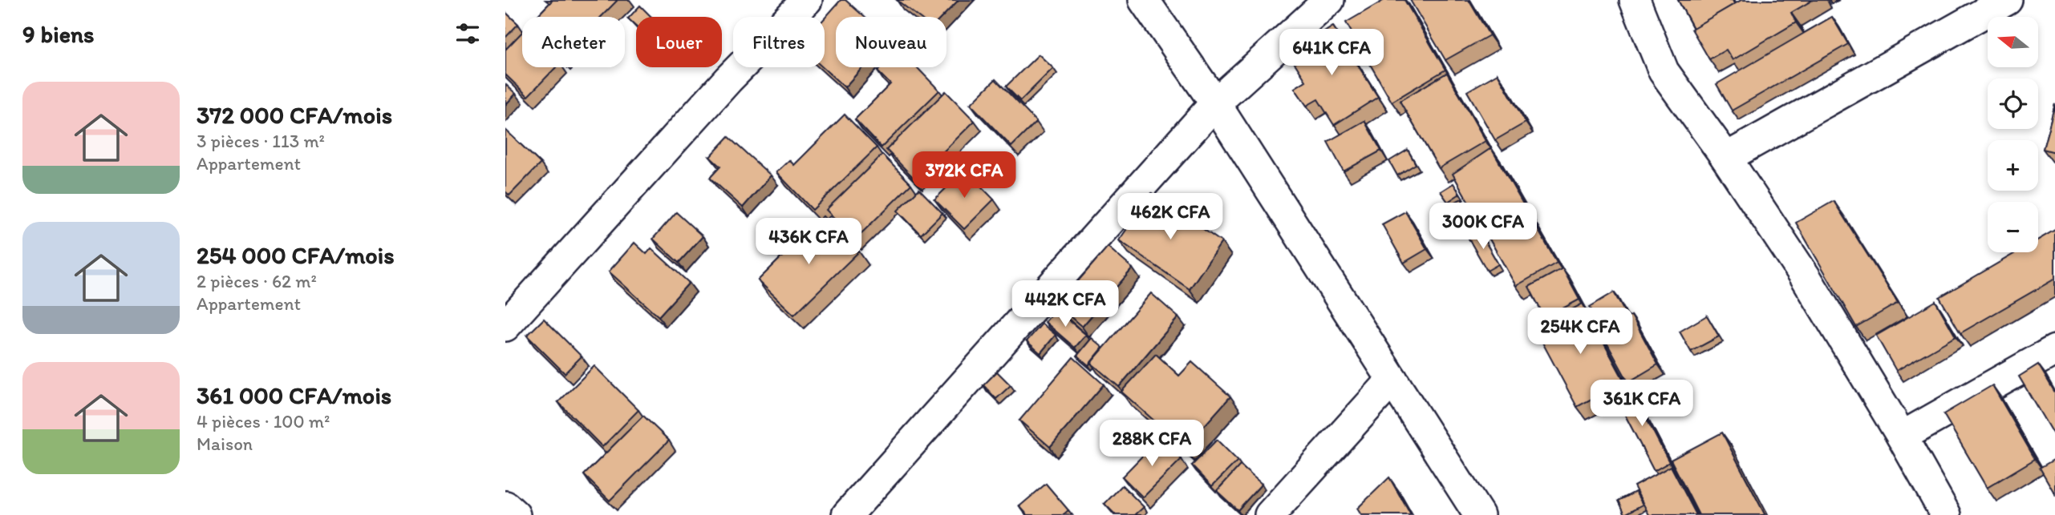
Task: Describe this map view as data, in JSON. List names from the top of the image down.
{
  "north": "left",
  "page": {
    "heading": "9 biens",
    "map_buttons": ["+", "−"],
    "chip": [
      "Acheter",
      "Louer",
      "Filtres",
      "Nouveau"
    ],
    "price": [
      "641K CFA",
      "372K CFA",
      "462K CFA",
      "300K CFA",
      "436K CFA",
      "442K CFA",
      "254K CFA",
      "361K CFA",
      "288K CFA"
    ],
    "list": [
      {
        "name": "372 000 CFA/mois",
        "note": "3 pièces · 113 m² · Appartement"
      },
      {
        "name": "254 000 CFA/mois",
        "note": "2 pièces · 62 m² · Appartement"
      },
      {
        "name": "361 000 CFA/mois",
        "note": "4 pièces · 100 m² · Maison"
      }
    ]
  }
}
